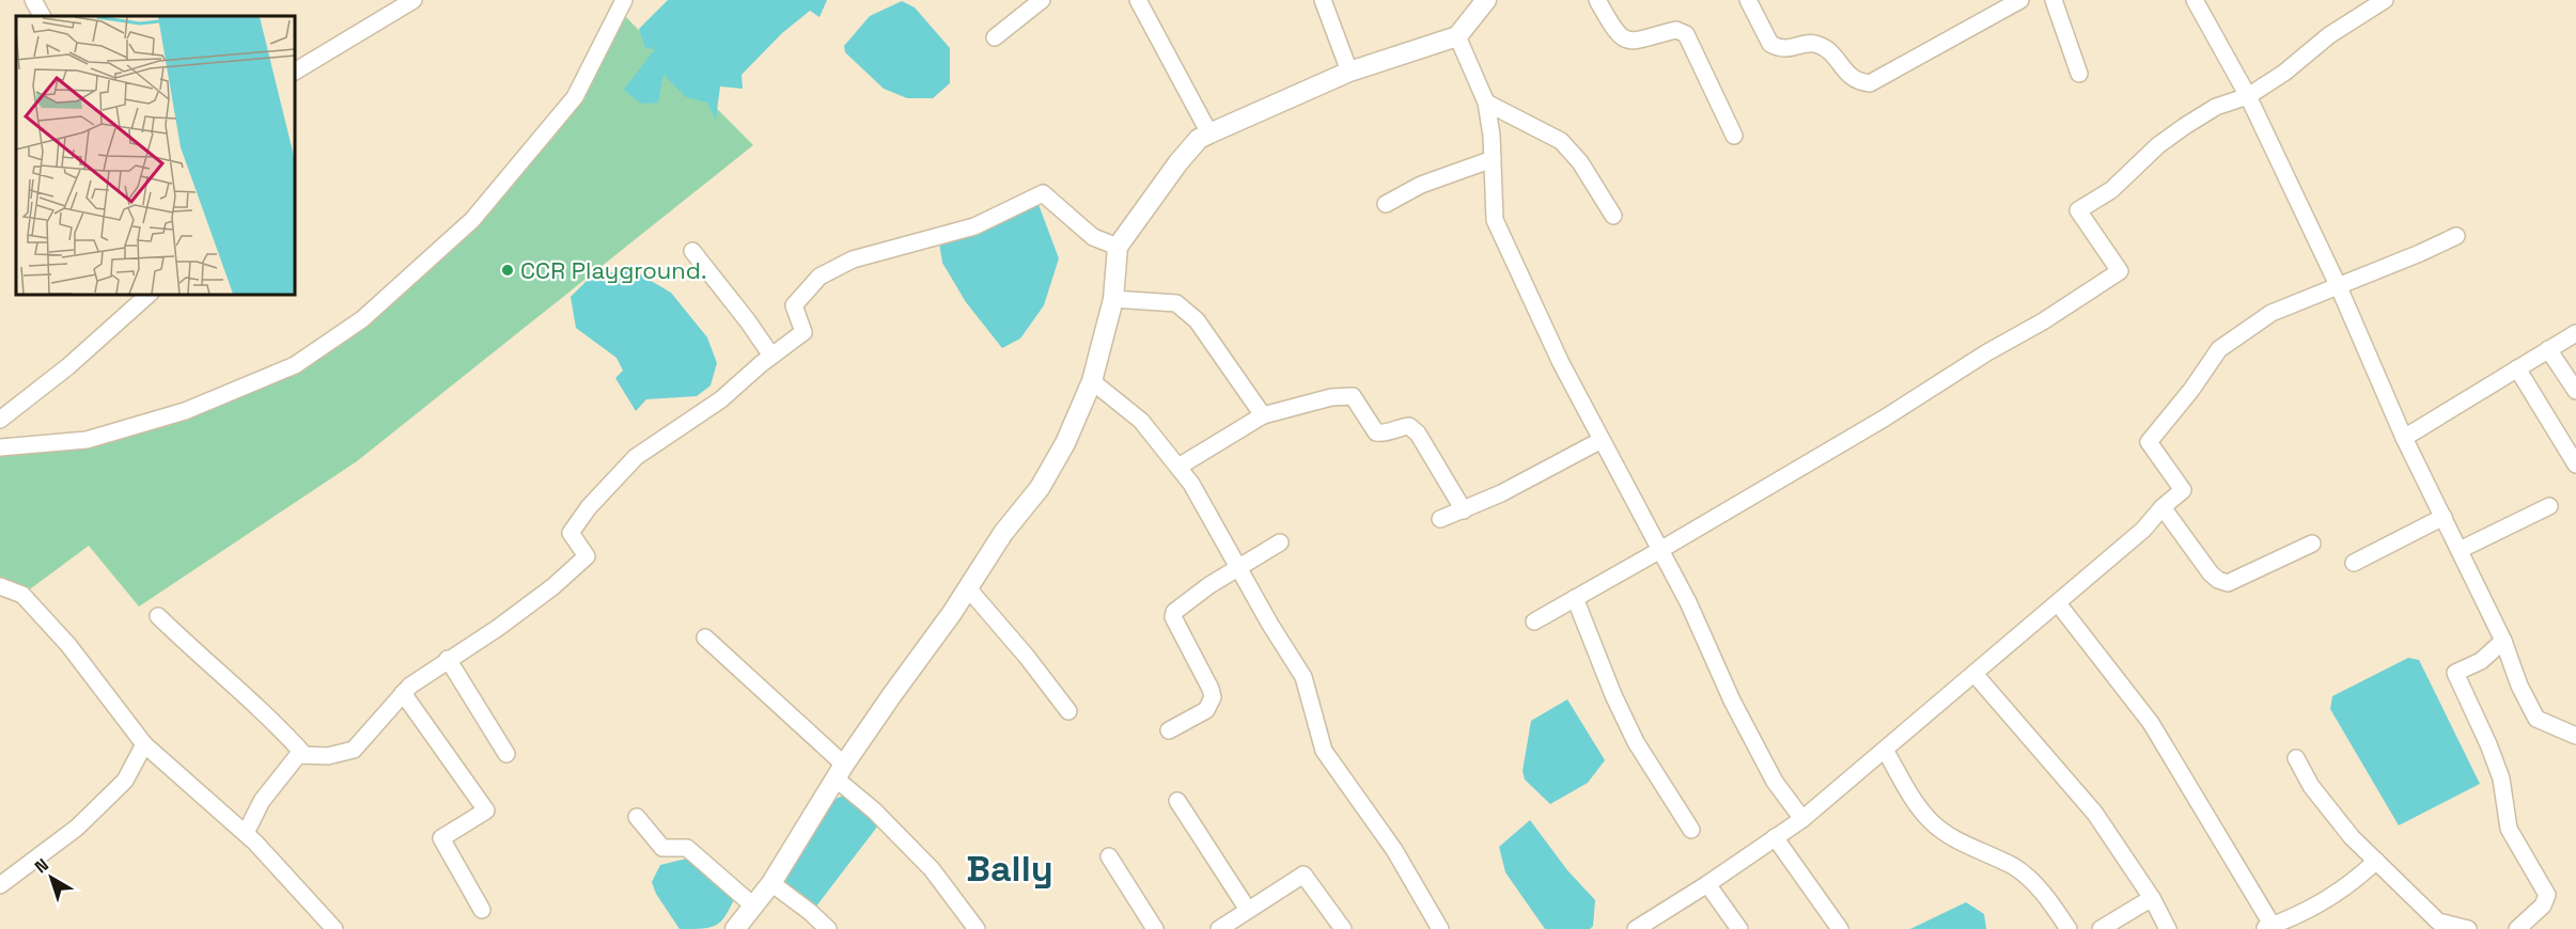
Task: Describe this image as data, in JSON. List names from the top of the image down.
{
  "districts": ["Bally"],
  "places": ["CCR Playground."],
  "north": "top left"
}
